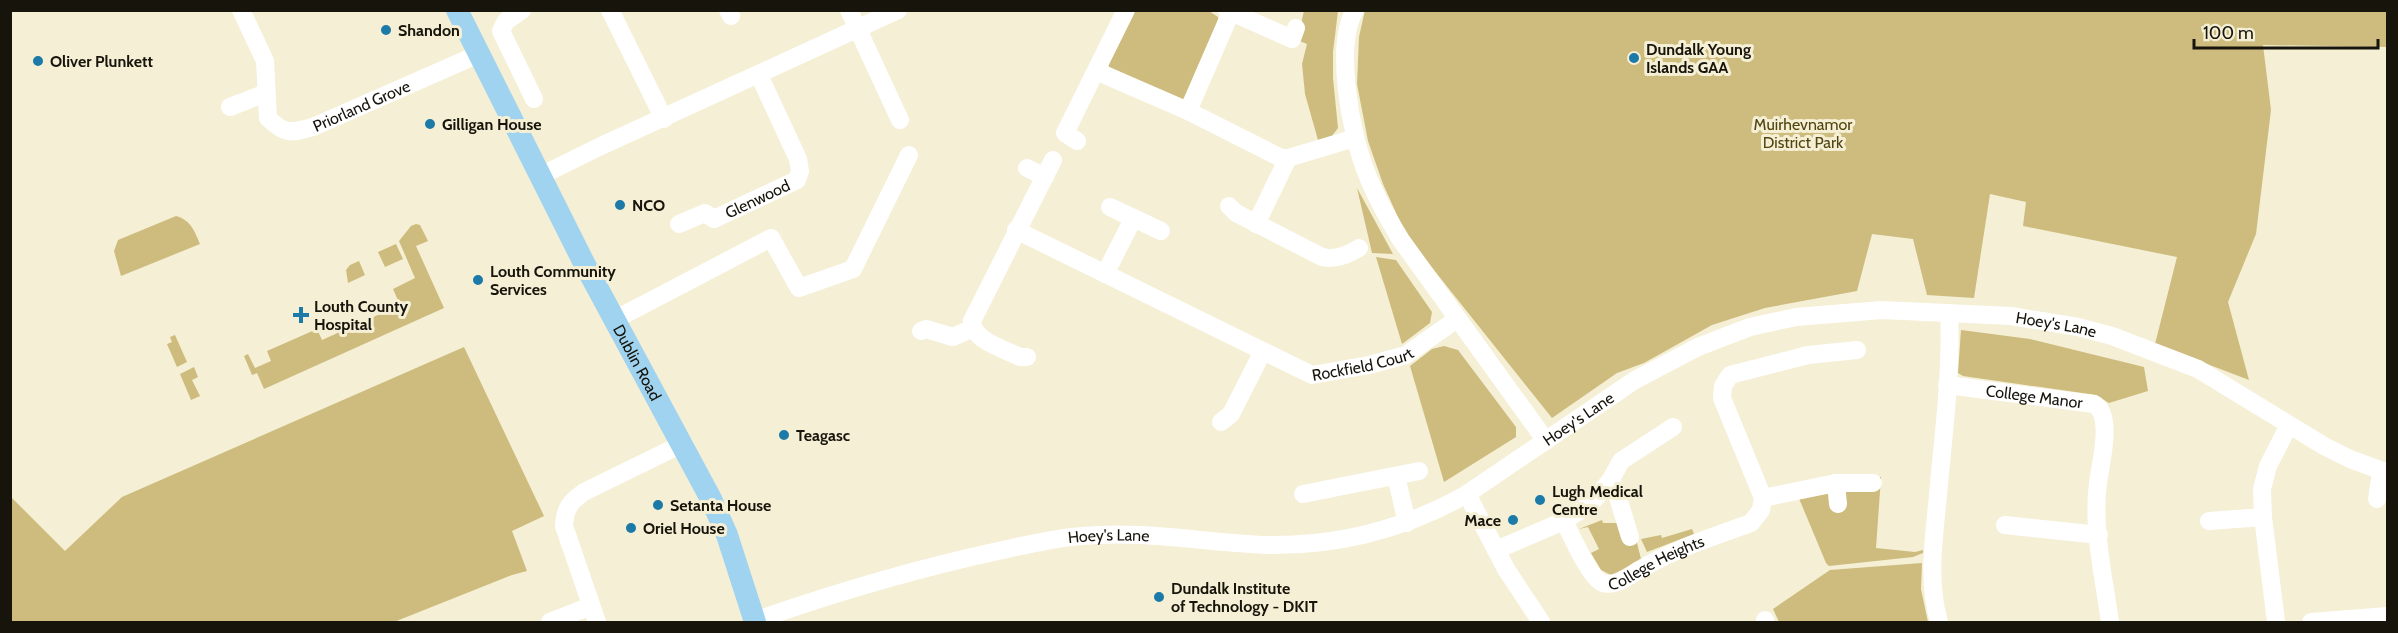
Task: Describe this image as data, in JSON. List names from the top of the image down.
{
  "streets": {
    "main road": ["Dublin Road"],
    "street": [
      "Priorland Grove",
      "Glenwood",
      "Hoey's Lane",
      "Rockfield Court",
      "College Manor",
      "College Heights"
    ]
  },
  "crossings": [
    ["Priorland Grove", "Dublin Road"],
    ["Hoey's Lane", "Dublin Road"]
  ],
  "parks": ["Muirhevnamor District Park"],
  "places": {
    "other": [
      "Shandon",
      "Dundalk Young Islands GAA",
      "Oliver Plunkett",
      "Gilligan House",
      "NCO",
      "Louth Community Services",
      "Teagasc",
      "Lugh Medical Centre",
      "Setanta House",
      "Mace",
      "Oriel House",
      "Dundalk Institute of Technology - DKIT"
    ],
    "health": ["Louth County Hospital"]
  },
  "scale_bar": "100 m"
}
